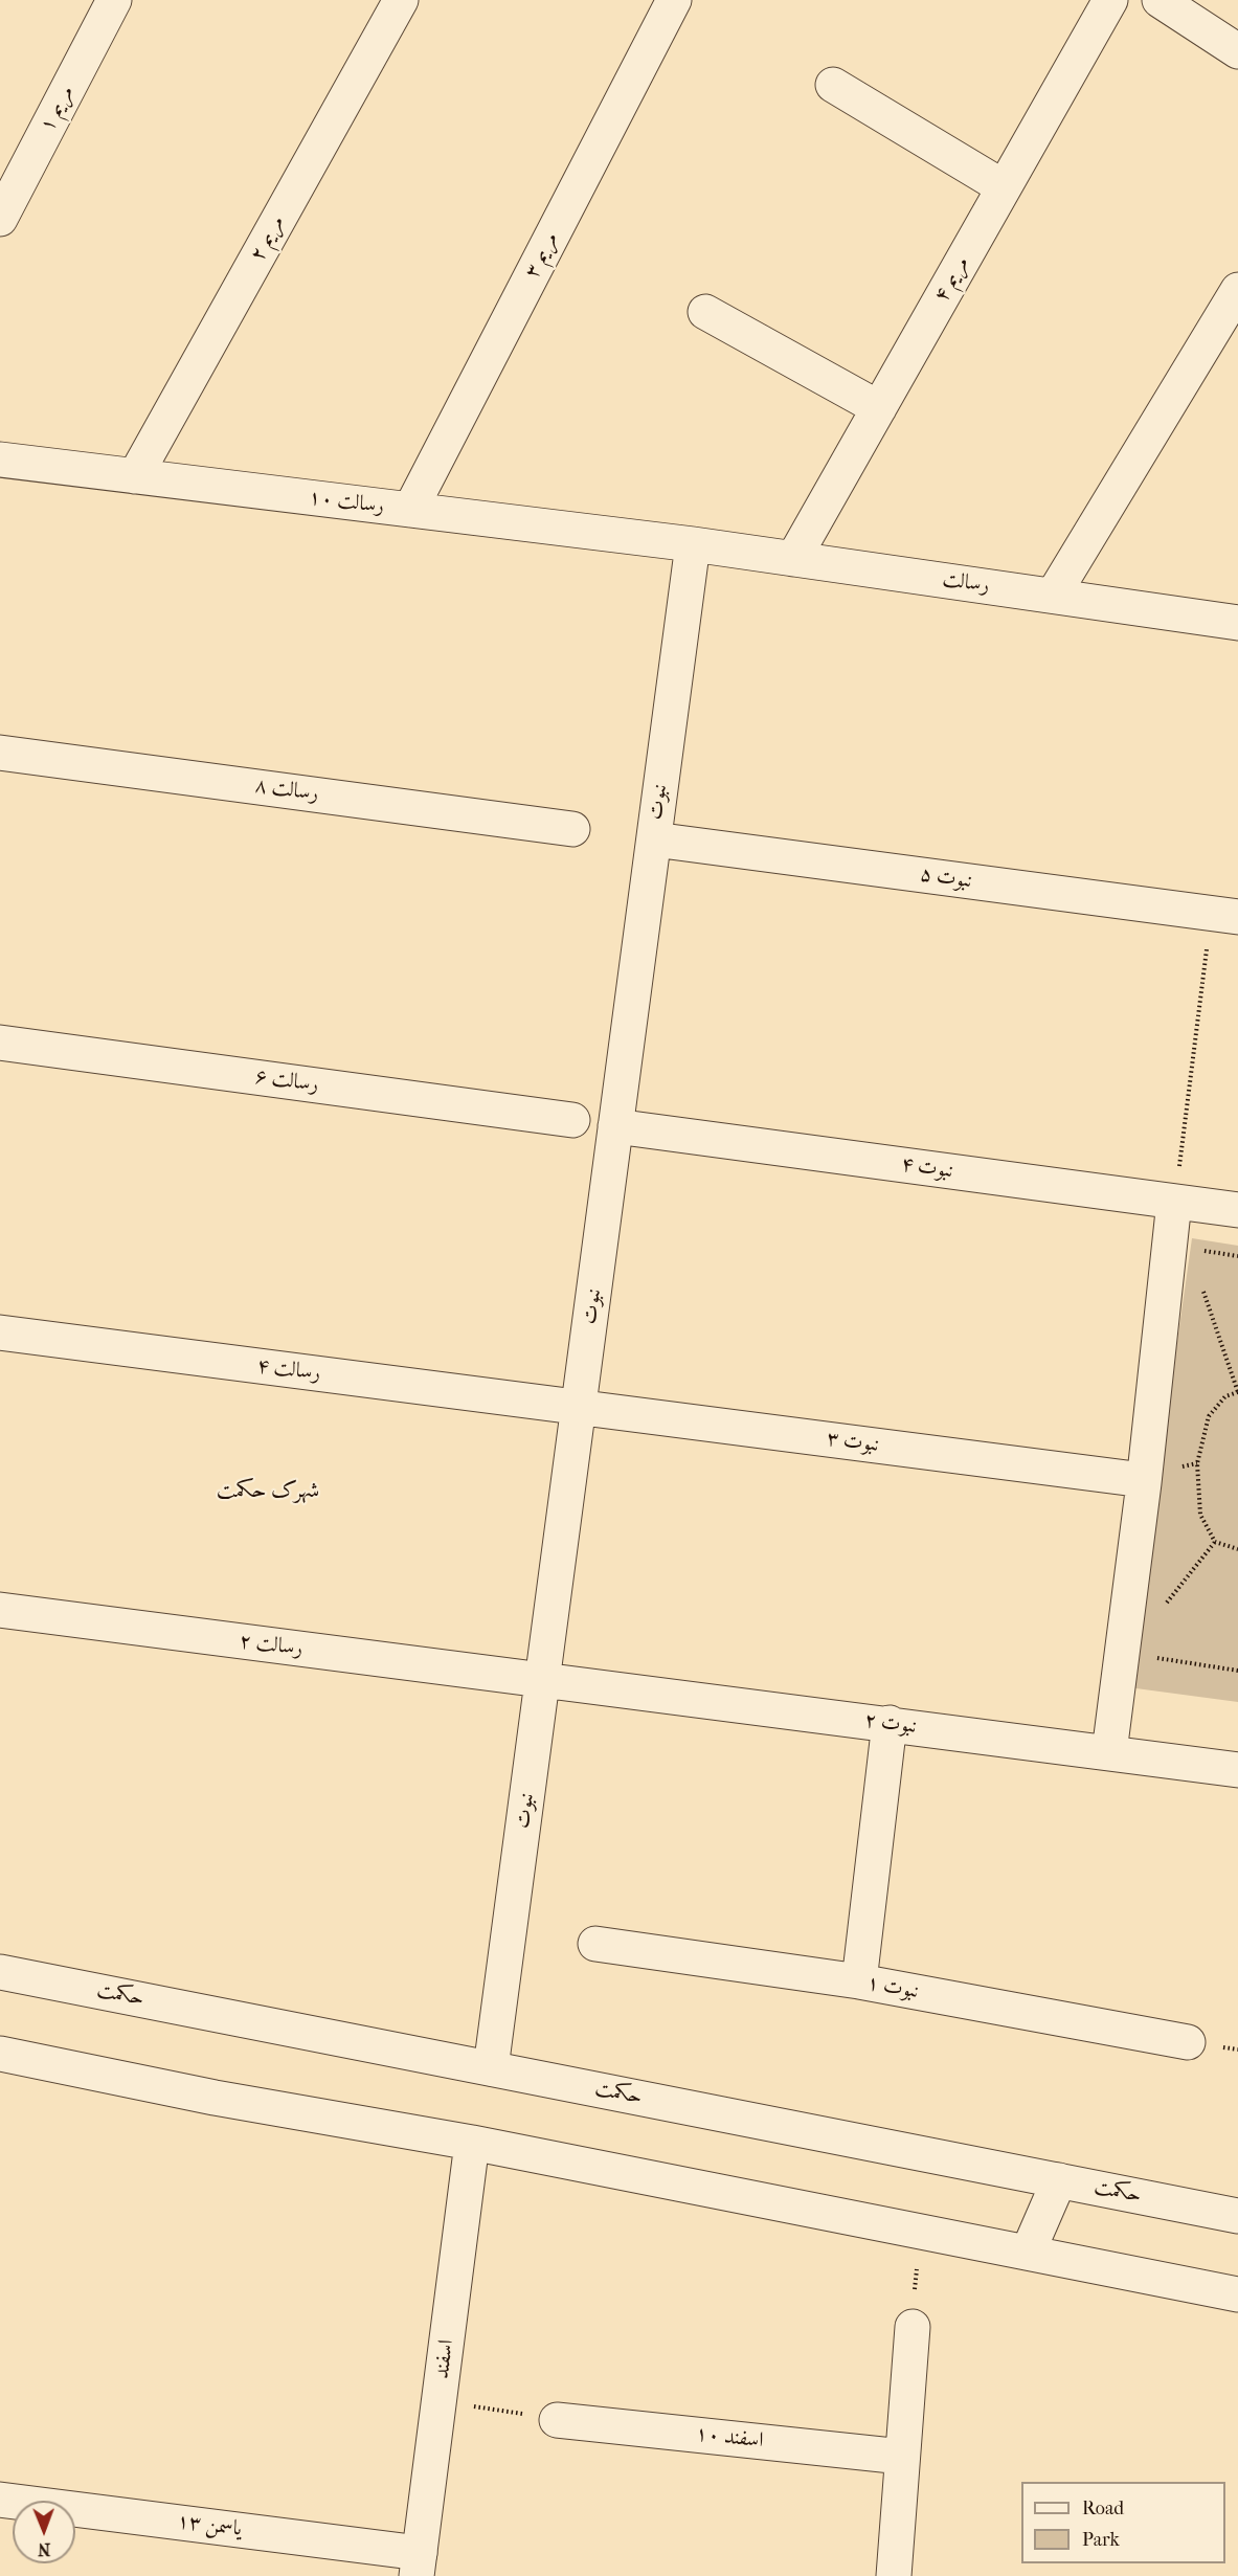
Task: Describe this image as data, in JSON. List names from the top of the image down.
{
  "streets": {
    "street": [
      "مریم ۱",
      "مریم ۲",
      "مریم ۳",
      "مریم ۴",
      "رسالت ۱۰",
      "رسالت",
      "رسالت ۸",
      "نبوت",
      "نبوت ۵",
      "رسالت ۶",
      "نبوت ۴",
      "رسالت ۴",
      "نبوت ۳",
      "رسالت ۲",
      "نبوت ۲",
      "نبوت ۱",
      "حکمت",
      "اسفند",
      "اسفند ۱۰",
      "یاسمن ۱۳"
    ]
  },
  "crossings": [
    ["مریم ۲", "رسالت ۱۰"],
    ["مریم ۳", "رسالت ۱۰"],
    ["مریم ۴", "رسالت"],
    ["رسالت ۱۰", "رسالت"],
    ["رسالت ۱۰", "نبوت"],
    ["رسالت", "نبوت"],
    ["نبوت", "نبوت ۵"],
    ["نبوت", "نبوت ۴"],
    ["نبوت", "رسالت ۴"],
    ["نبوت", "نبوت ۳"],
    ["نبوت", "رسالت ۲"],
    ["نبوت", "نبوت ۲"],
    ["نبوت", "حکمت"],
    ["رسالت ۴", "نبوت ۳"],
    ["رسالت ۲", "نبوت ۲"],
    ["اسفند", "یاسمن ۱۳"]
  ],
  "districts": ["شهرک حکمت"],
  "legend": ["Road", "Park"],
  "north": "bottom"
}
